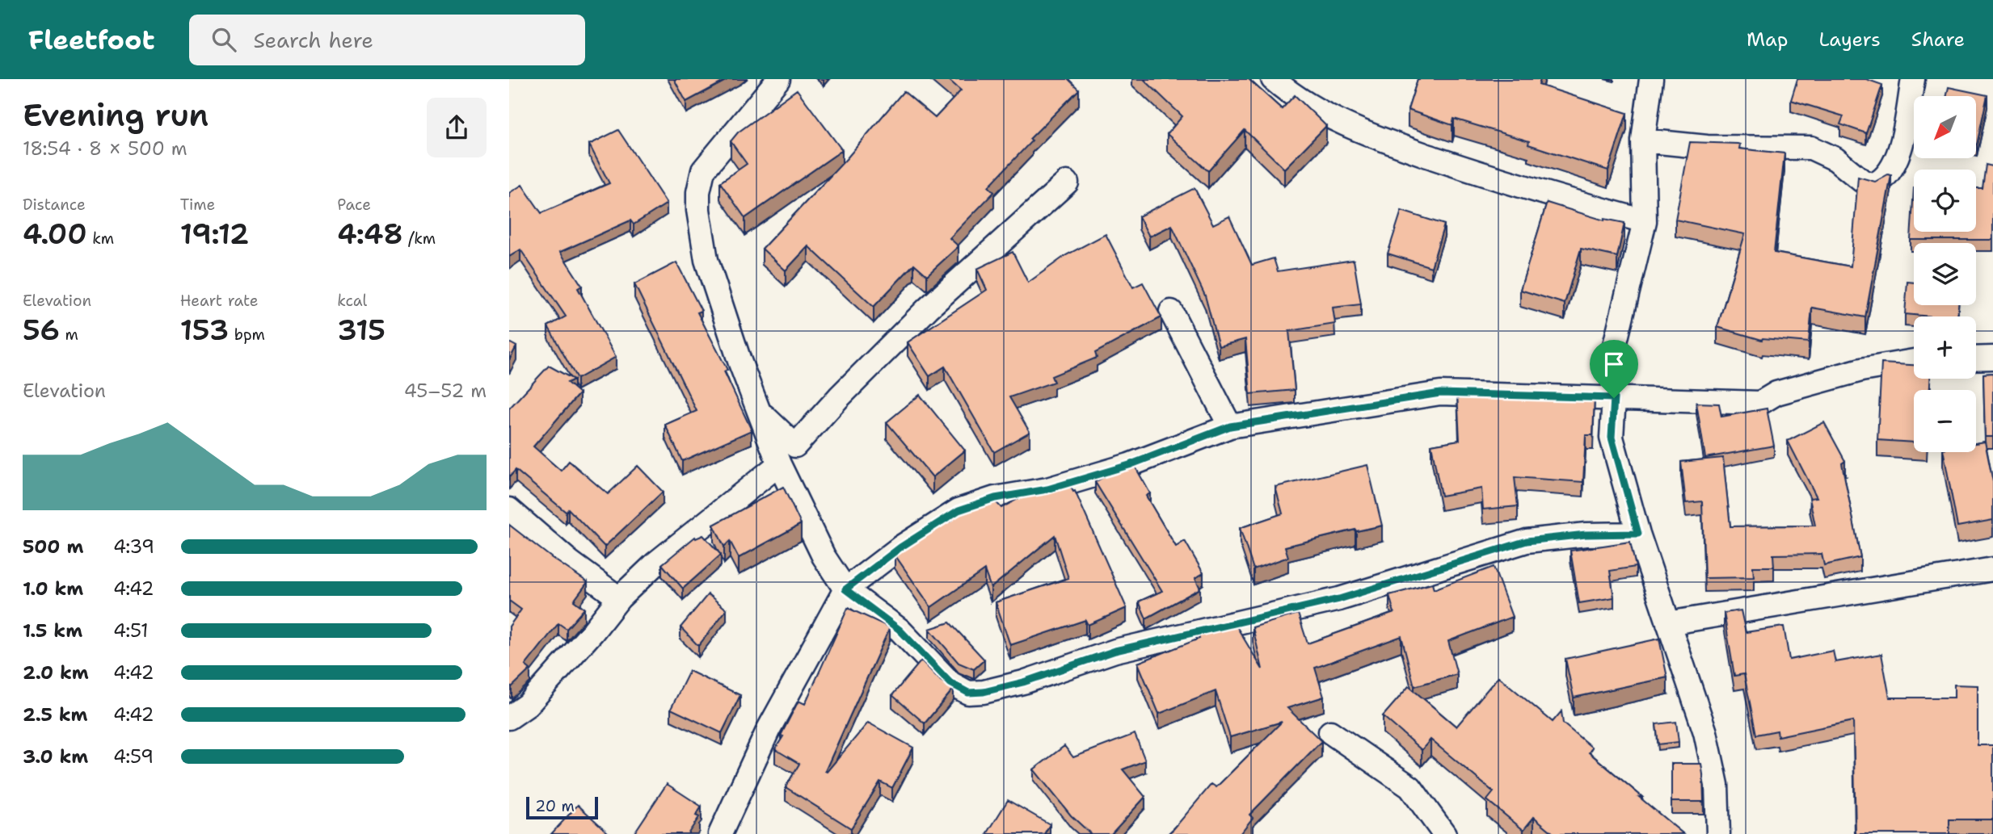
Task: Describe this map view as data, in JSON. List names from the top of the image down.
{
  "scale_bar": "20 m",
  "north": "bottom left",
  "page": {
    "header": "Fleetfoot",
    "search": "Search here",
    "nav": ["Map", "Layers", "Share"],
    "heading": ["Evening run", "18:54 · 8 × 500 m"],
    "map_buttons": ["+", "−"],
    "stats": [
      ["Distance", "4.00 km"],
      ["Time", "19:12"],
      ["Pace", "4:48 /km"],
      ["Elevation", "56 m"],
      ["Heart rate", "153 bpm"],
      ["kcal", "315"]
    ],
    "chart": ["Elevation", "45–52 m"],
    "list": [
      {
        "name": "500 m",
        "note": "4:39"
      },
      {
        "name": "1.0 km",
        "note": "4:42"
      },
      {
        "name": "1.5 km",
        "note": "4:51"
      },
      {
        "name": "2.0 km",
        "note": "4:42"
      },
      {
        "name": "2.5 km",
        "note": "4:42"
      },
      {
        "name": "3.0 km",
        "note": "4:59"
      }
    ],
    "scale": "20 m"
  }
}
